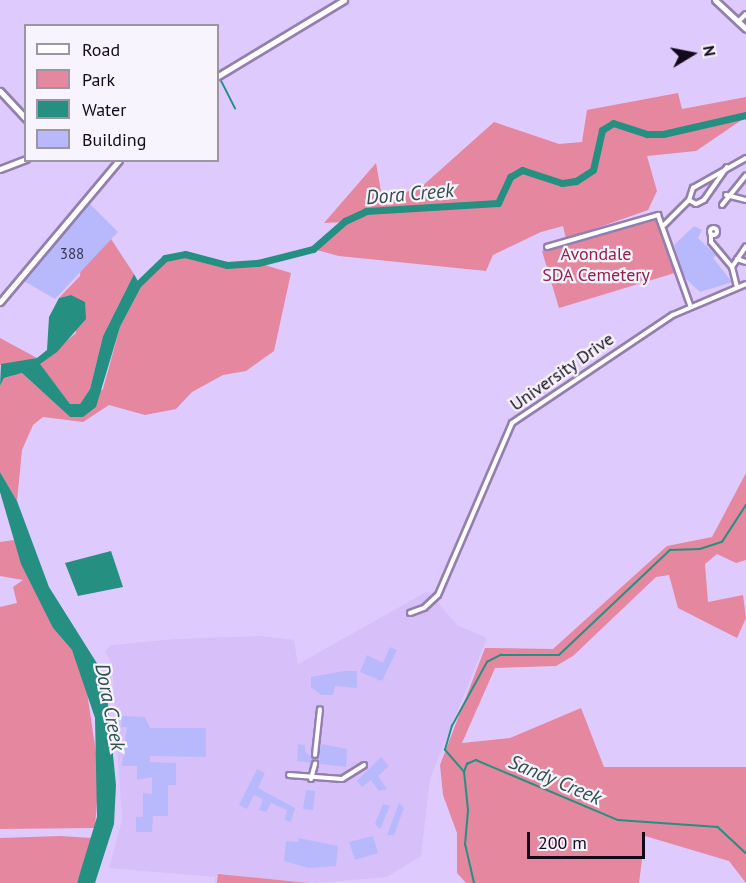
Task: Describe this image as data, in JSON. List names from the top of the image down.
{
  "streets": {
    "street": ["University Drive"]
  },
  "water": ["Dora Creek", "Sandy Creek"],
  "parks": ["Avondale SDA Cemetery"],
  "house_numbers": ["388"],
  "legend": [
    "Road",
    "Park",
    "Water",
    "Building"
  ],
  "scale_bar": "200 m",
  "north": "right"
}
